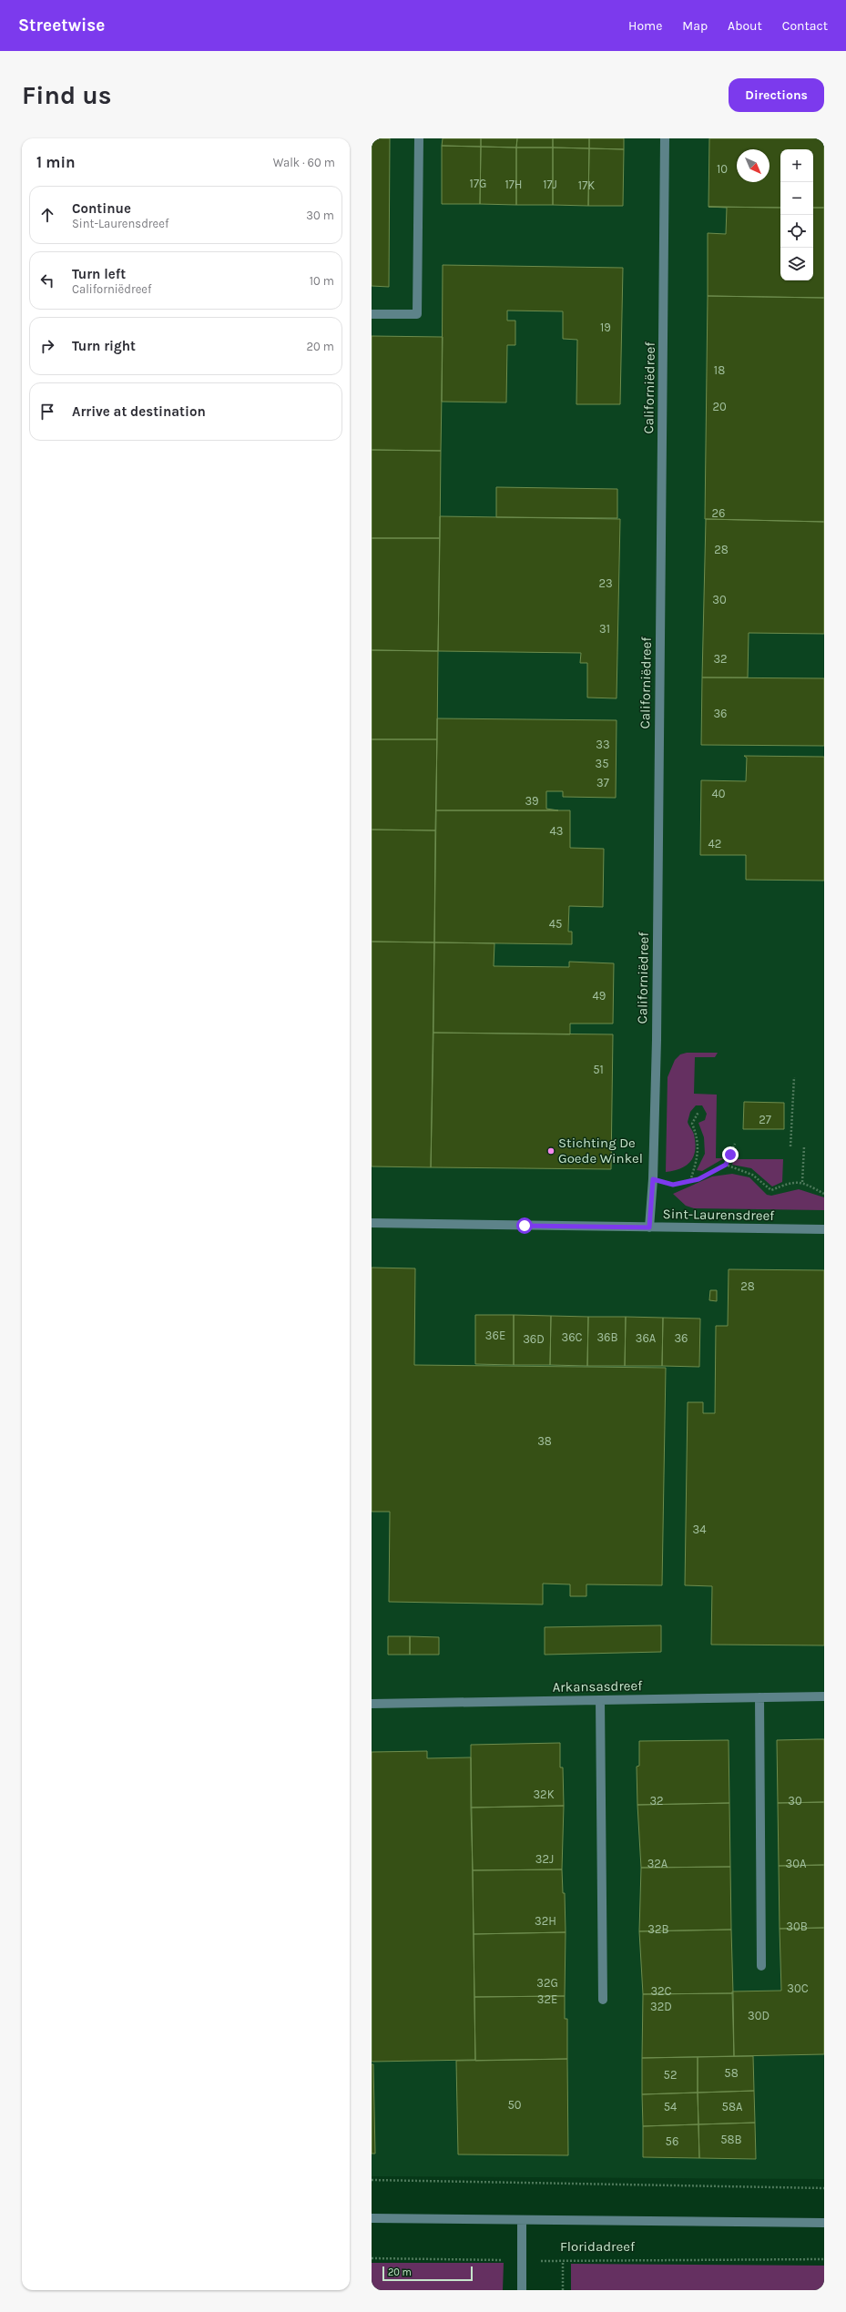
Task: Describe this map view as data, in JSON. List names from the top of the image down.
{
  "streets": {
    "street": [
      "Californiëdreef",
      "Sint-Laurensdreef",
      "Arkansasdreef",
      "Floridadreef"
    ]
  },
  "crossings": [
    ["Californiëdreef", "Sint-Laurensdreef"]
  ],
  "places": ["Stichting De Goede Winkel"],
  "house_numbers": [
    "10",
    "17G",
    "17H",
    "17J",
    "17K",
    "19",
    "18",
    "20",
    "26",
    "28",
    "23",
    "30",
    "31",
    "32",
    "36",
    "33",
    "35",
    "37",
    "40",
    "39",
    "43",
    "42",
    "45",
    "49",
    "51",
    "27",
    "28",
    "36E",
    "36C",
    "36B",
    "36A",
    "36",
    "36D",
    "38",
    "34",
    "32K",
    "32",
    "30",
    "32J",
    "32A",
    "30A",
    "32H",
    "30B",
    "32B",
    "32G",
    "30C",
    "32C",
    "32E",
    "32D",
    "30D",
    "58",
    "52",
    "50",
    "54",
    "58A",
    "58B",
    "56"
  ],
  "scale_bar": "20 m",
  "north": "bottom right",
  "page": {
    "header": "Streetwise",
    "nav": [
      "Home",
      "Map",
      "About",
      "Contact"
    ],
    "buttons": "Directions",
    "title": "Find us",
    "heading": ["1 min", "Walk · 60 m"],
    "map_buttons": ["+", "−"],
    "list": [
      ["Continue", "Sint-Laurensdreef", "30 m"],
      ["Turn left", "Californiëdreef", "10 m"],
      ["Turn right", "20 m"],
      "Arrive at destination"
    ],
    "scale": "20 m"
  }
}
